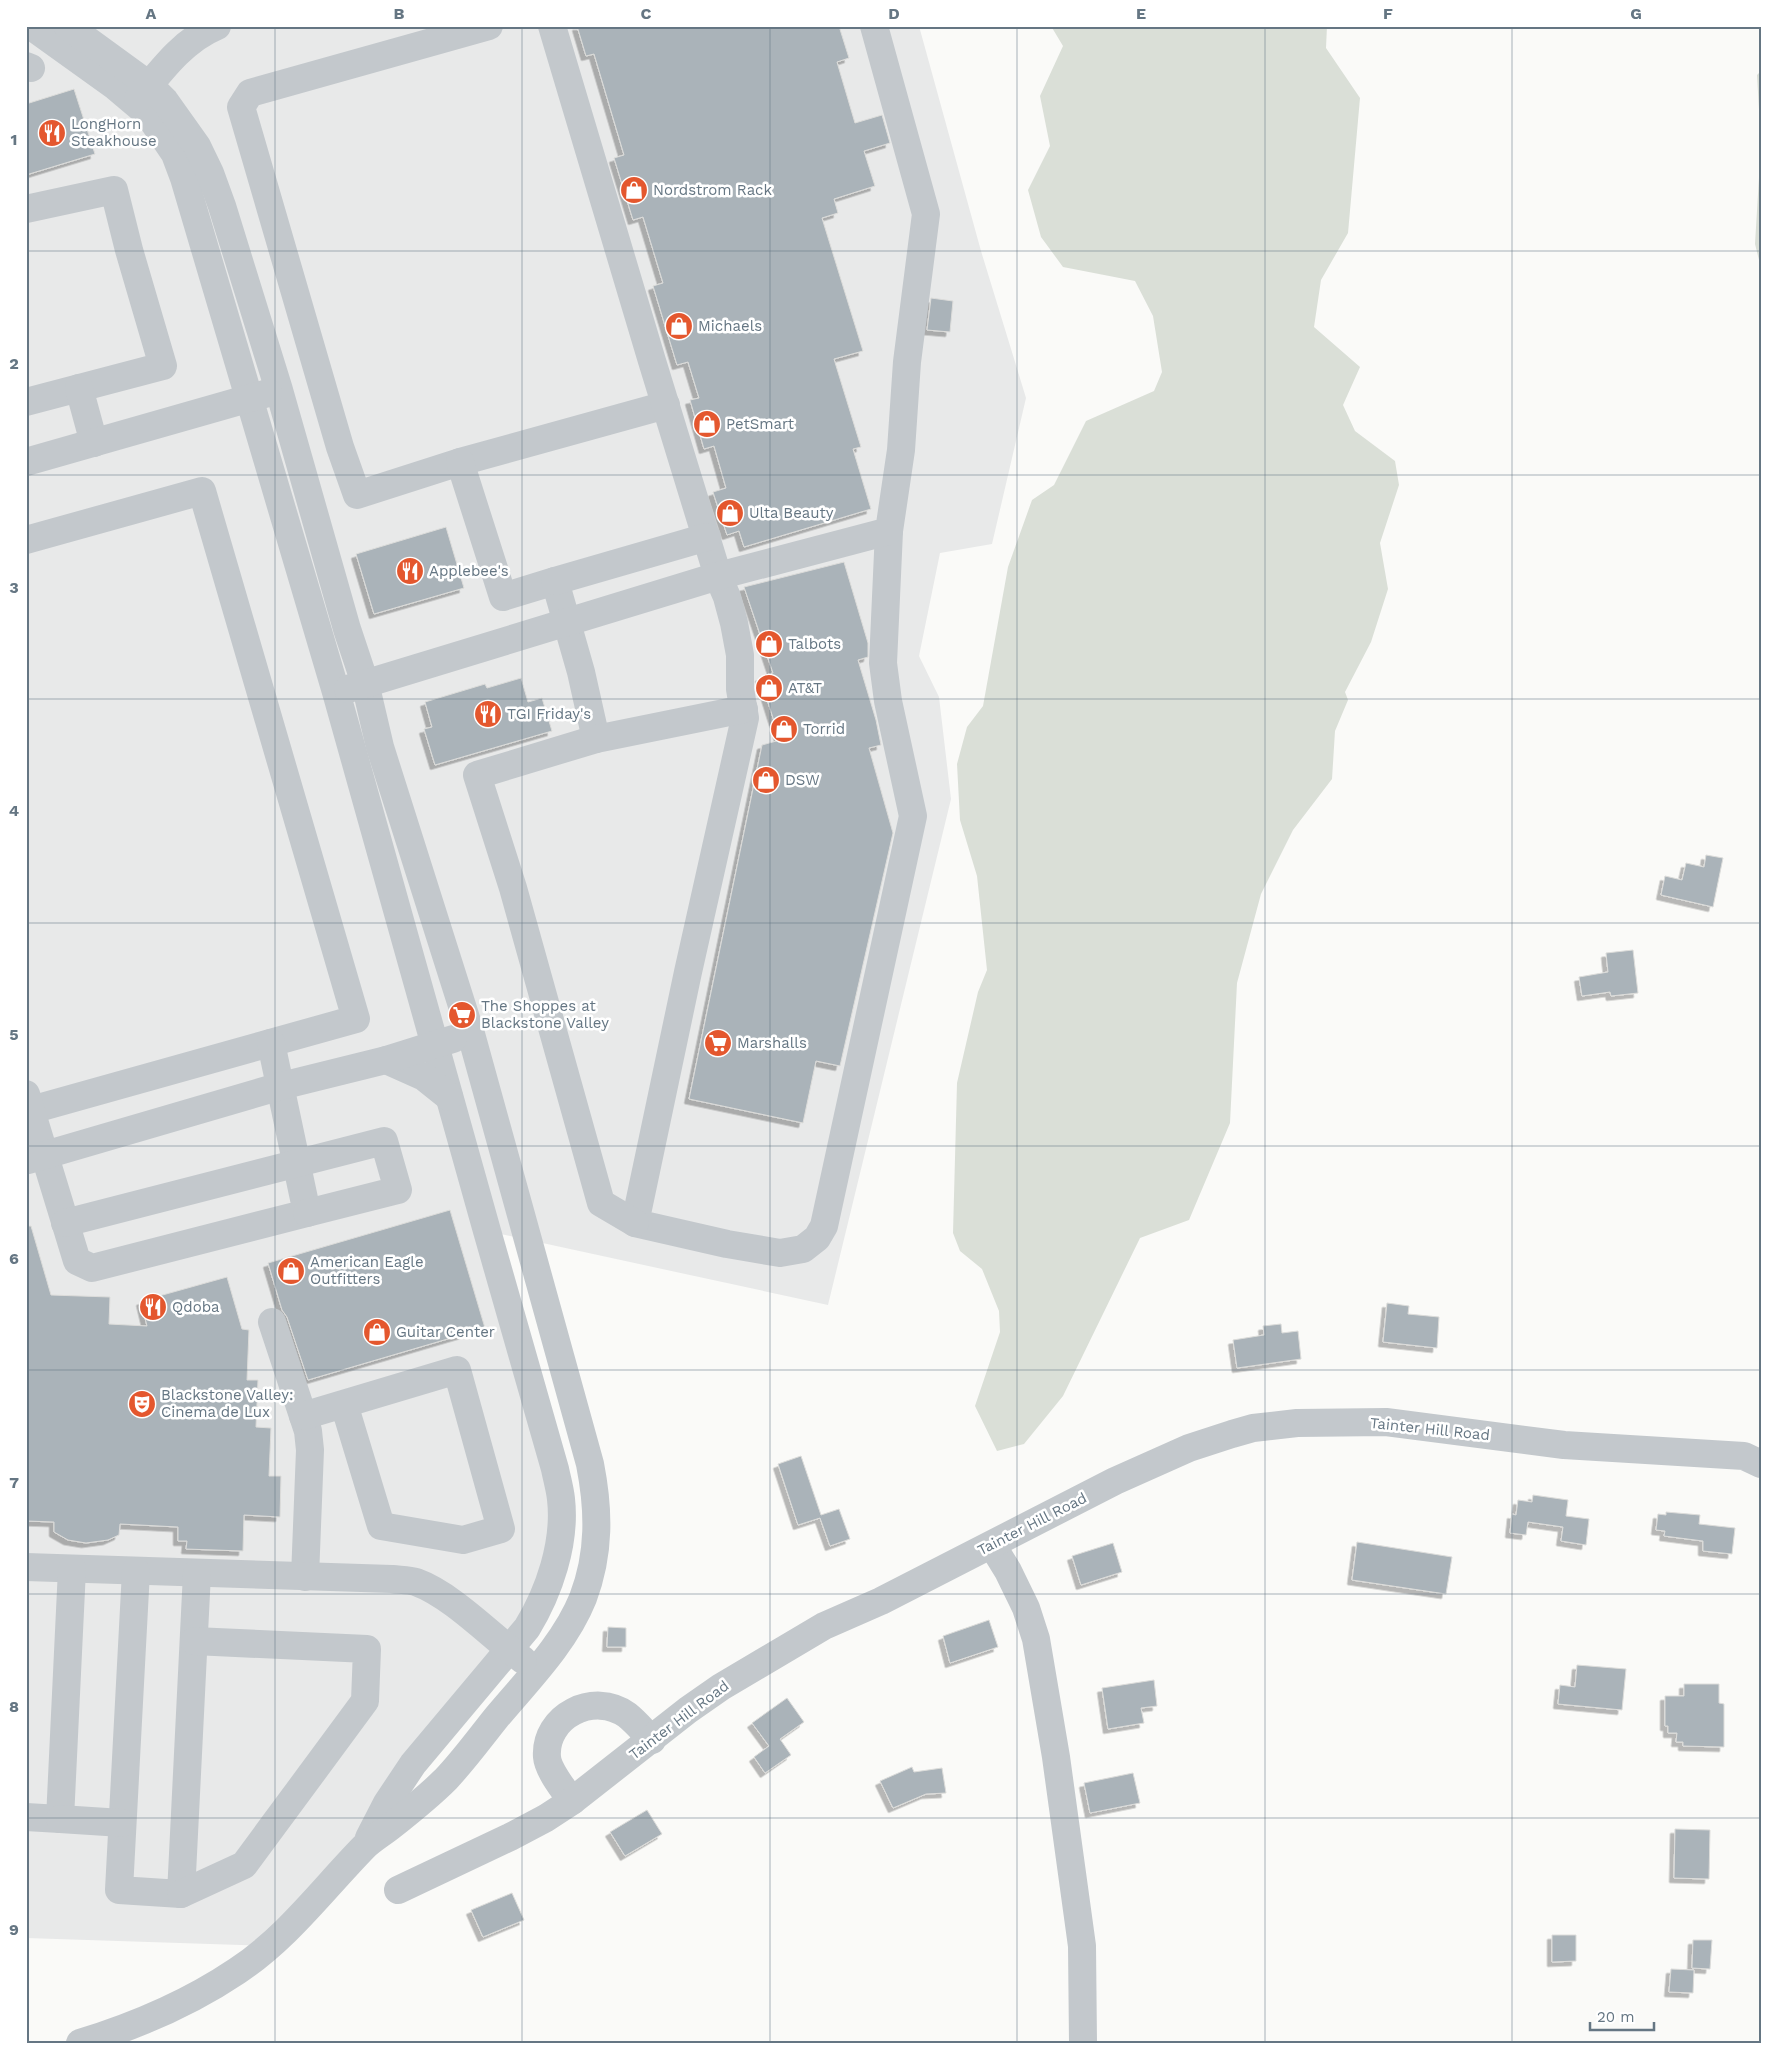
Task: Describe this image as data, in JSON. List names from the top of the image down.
{
  "streets": {
    "street": ["Tainter Hill Road"]
  },
  "places": {
    "restaurant": [
      "LongHorn Steakhouse",
      "Applebee's",
      "TGI Friday's",
      "Qdoba"
    ],
    "shop": [
      "Nordstrom Rack",
      "Michaels",
      "PetSmart",
      "Ulta Beauty",
      "Talbots",
      "AT&T",
      "Torrid",
      "DSW",
      "American Eagle Outfitters",
      "Guitar Center"
    ],
    "supermarket": ["The Shoppes at Blackstone Valley", "Marshalls"],
    "theatre": ["Blackstone Valley: Cinema de Lux"]
  },
  "scale_bar": "20 m",
  "grid": {
    "columns": [
      "A",
      "B",
      "C",
      "D",
      "E",
      "F",
      "G"
    ],
    "rows": [
      "1",
      "2",
      "3",
      "4",
      "5",
      "6",
      "7",
      "8",
      "9"
    ]
  }
}
